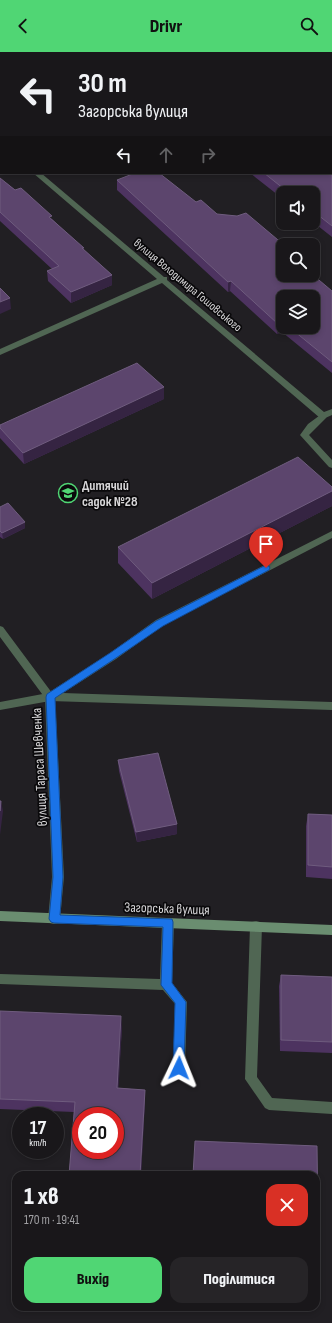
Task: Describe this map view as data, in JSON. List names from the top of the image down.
{
  "streets": {
    "street": ["вулиця Володимира Гошовського", "вулиця Тараса Шевченка", "Загорська вулиця"]
  },
  "crossings": [
    ["вулиця Тараса Шевченка", "Загорська вулиця"]
  ],
  "places": {
    "school or university": ["Дитячий садок №28"]
  },
  "page": {
    "header": "Drivr",
    "turn": ["30 m", "Загорська вулиця"],
    "speed": "17 km/h",
    "limit": "20",
    "heading": ["1 хв", "170 m · 19:41"],
    "buttons": ["Вихід", "Поділитися"]
  }
}
